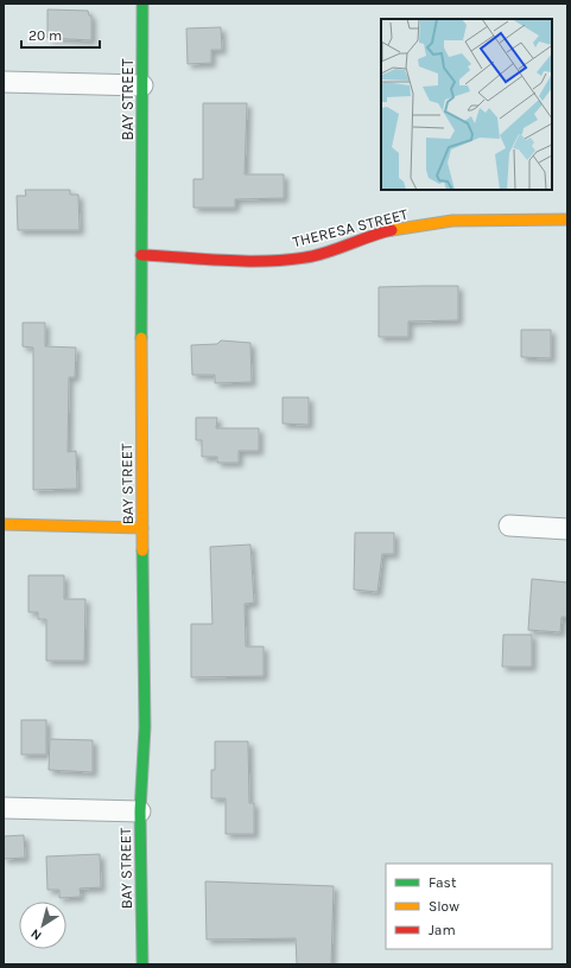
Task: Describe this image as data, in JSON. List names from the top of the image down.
{
  "streets": {
    "main road": ["BAY STREET", "THERESA STREET"]
  },
  "crossings": [
    ["BAY STREET", "THERESA STREET"]
  ],
  "legend": ["Fast", "Slow", "Jam"],
  "scale_bar": "20 m",
  "north": "bottom left"
}
